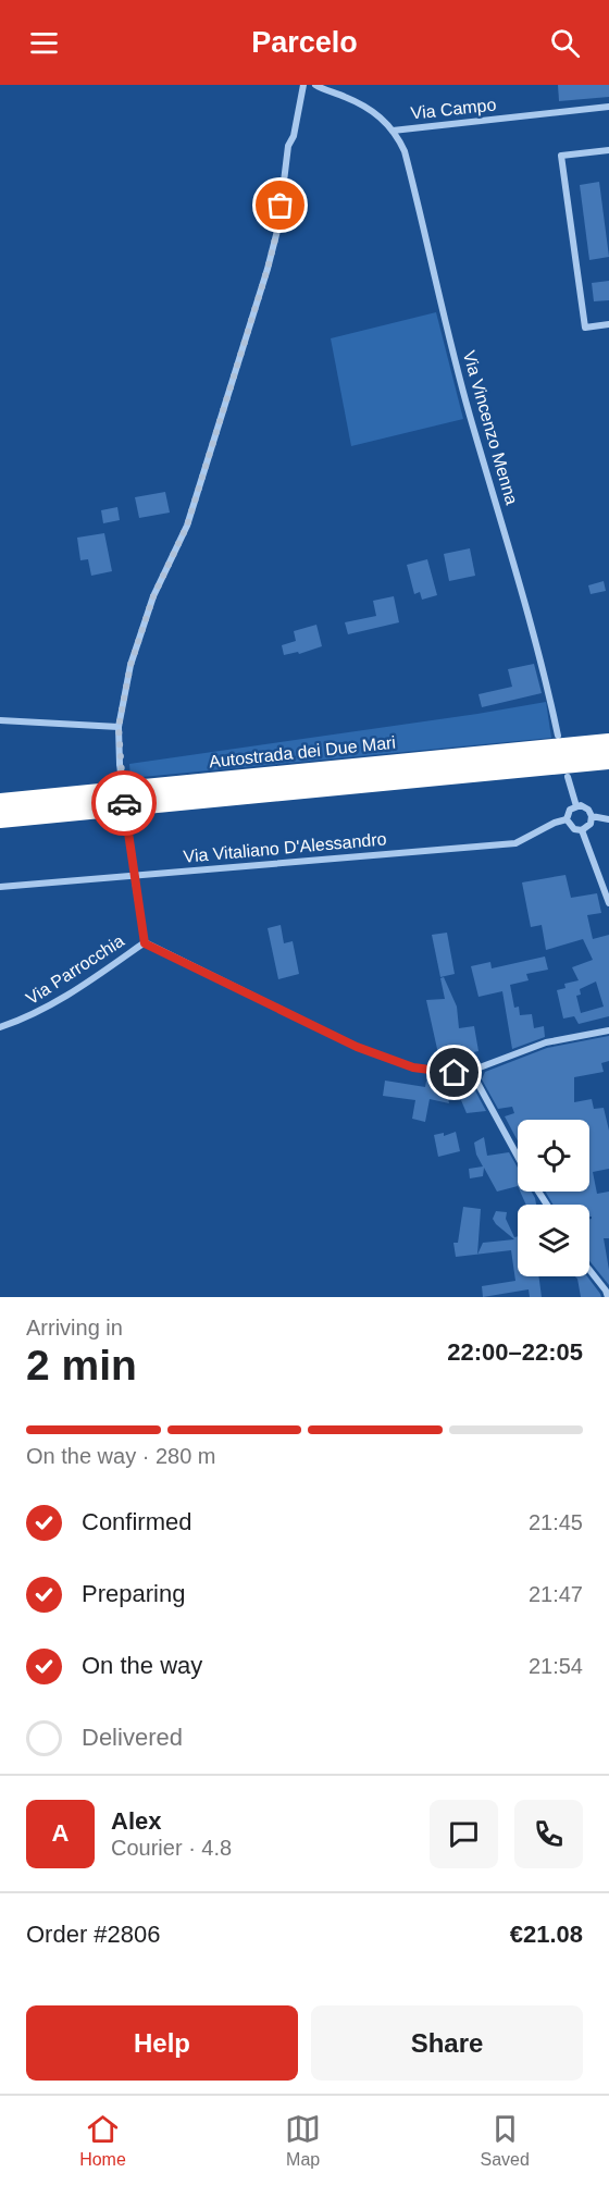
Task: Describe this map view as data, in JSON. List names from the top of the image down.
{
  "streets": {
    "highway": ["Autostrada dei Due Mari"],
    "street": [
      "Via Campo",
      "Via Vincenzo Menna",
      "Via Vitaliano D'Alessandro",
      "Via Parrocchia"
    ]
  },
  "crossings": [
    ["Via Campo", "Via Vincenzo Menna"]
  ],
  "page": {
    "header": "Parcelo",
    "heading": ["2 min", "Arriving in", "22:00–22:05"],
    "panel": [
      "Alex",
      "Courier · 4.8",
      "Order #2806",
      "€21.08"
    ],
    "bar": "On the way · 280 m",
    "list": [
      ["Confirmed", "21:45"],
      ["Preparing", "21:47"],
      ["On the way", "21:54"],
      "Delivered"
    ],
    "round": "A",
    "buttons": ["Help", "Share"],
    "tabs": ["Home", "Map", "Saved"]
  }
}
